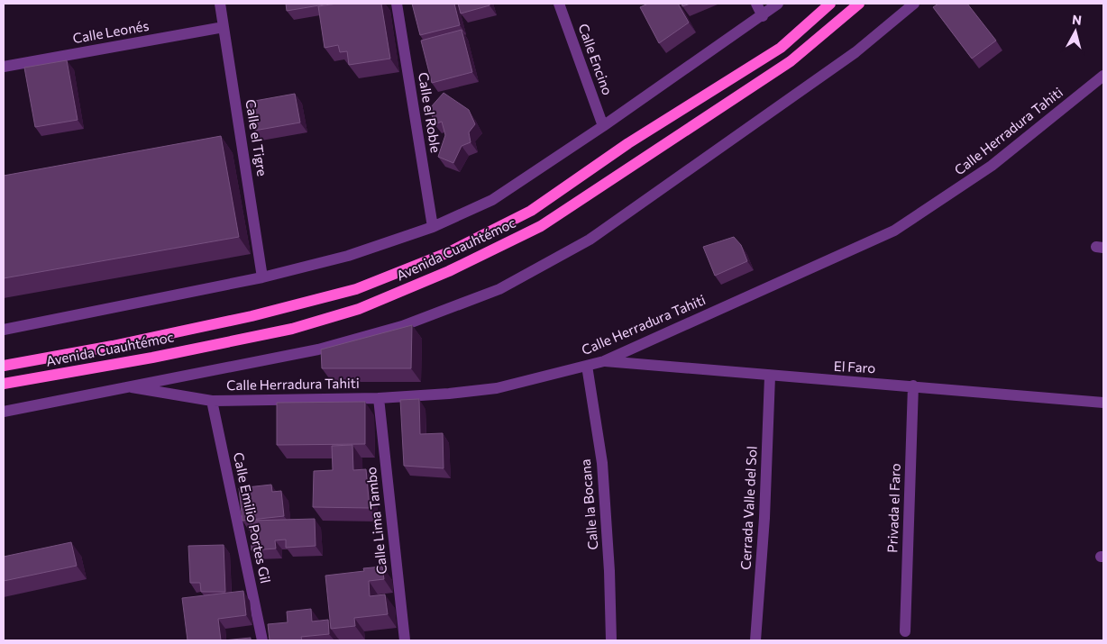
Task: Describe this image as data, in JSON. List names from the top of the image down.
{
  "streets": {
    "main road": ["Avenida Cuauhtémoc"],
    "street": [
      "Calle Leonés",
      "Calle Encino",
      "Calle el Roble",
      "Calle Herradura Tahiti",
      "Calle el Tigre",
      "El Faro",
      "Calle la Bocana",
      "Cerrada Valle del Sol",
      "Privada el Faro",
      "Calle Emilio Portes Gil",
      "Calle Lima Tambo"
    ]
  },
  "crossings": [
    ["Calle Leonés", "Calle el Tigre"],
    ["Calle Herradura Tahiti", "El Faro"],
    ["Calle Herradura Tahiti", "Calle la Bocana"],
    ["Calle Herradura Tahiti", "Calle Emilio Portes Gil"],
    ["Calle Herradura Tahiti", "Calle Lima Tambo"],
    ["El Faro", "Cerrada Valle del Sol"],
    ["El Faro", "Privada el Faro"]
  ],
  "north": "top"
}
